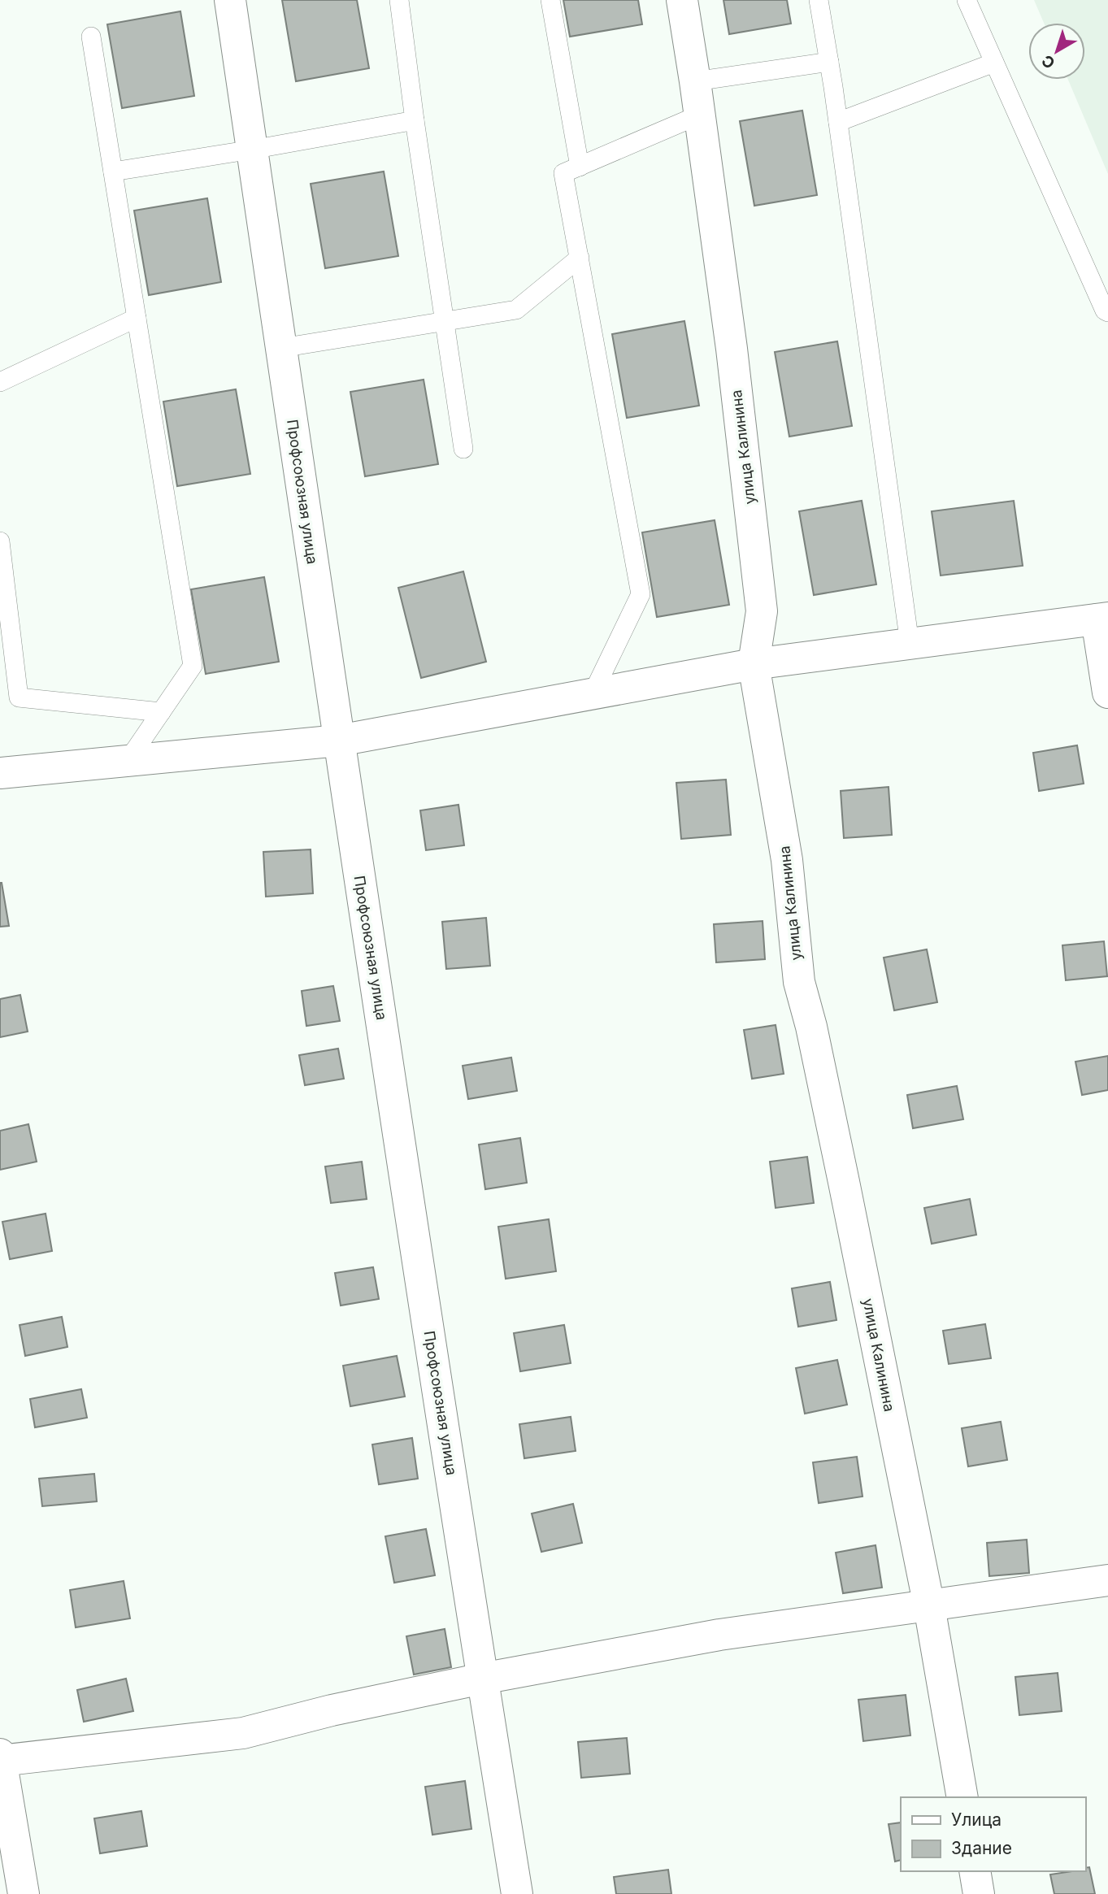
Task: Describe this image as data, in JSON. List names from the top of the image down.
{
  "streets": {
    "street": ["улица Калинина", "Профсоюзная улица"]
  },
  "legend": ["Улица", "Здание"],
  "north": "bottom left"
}
